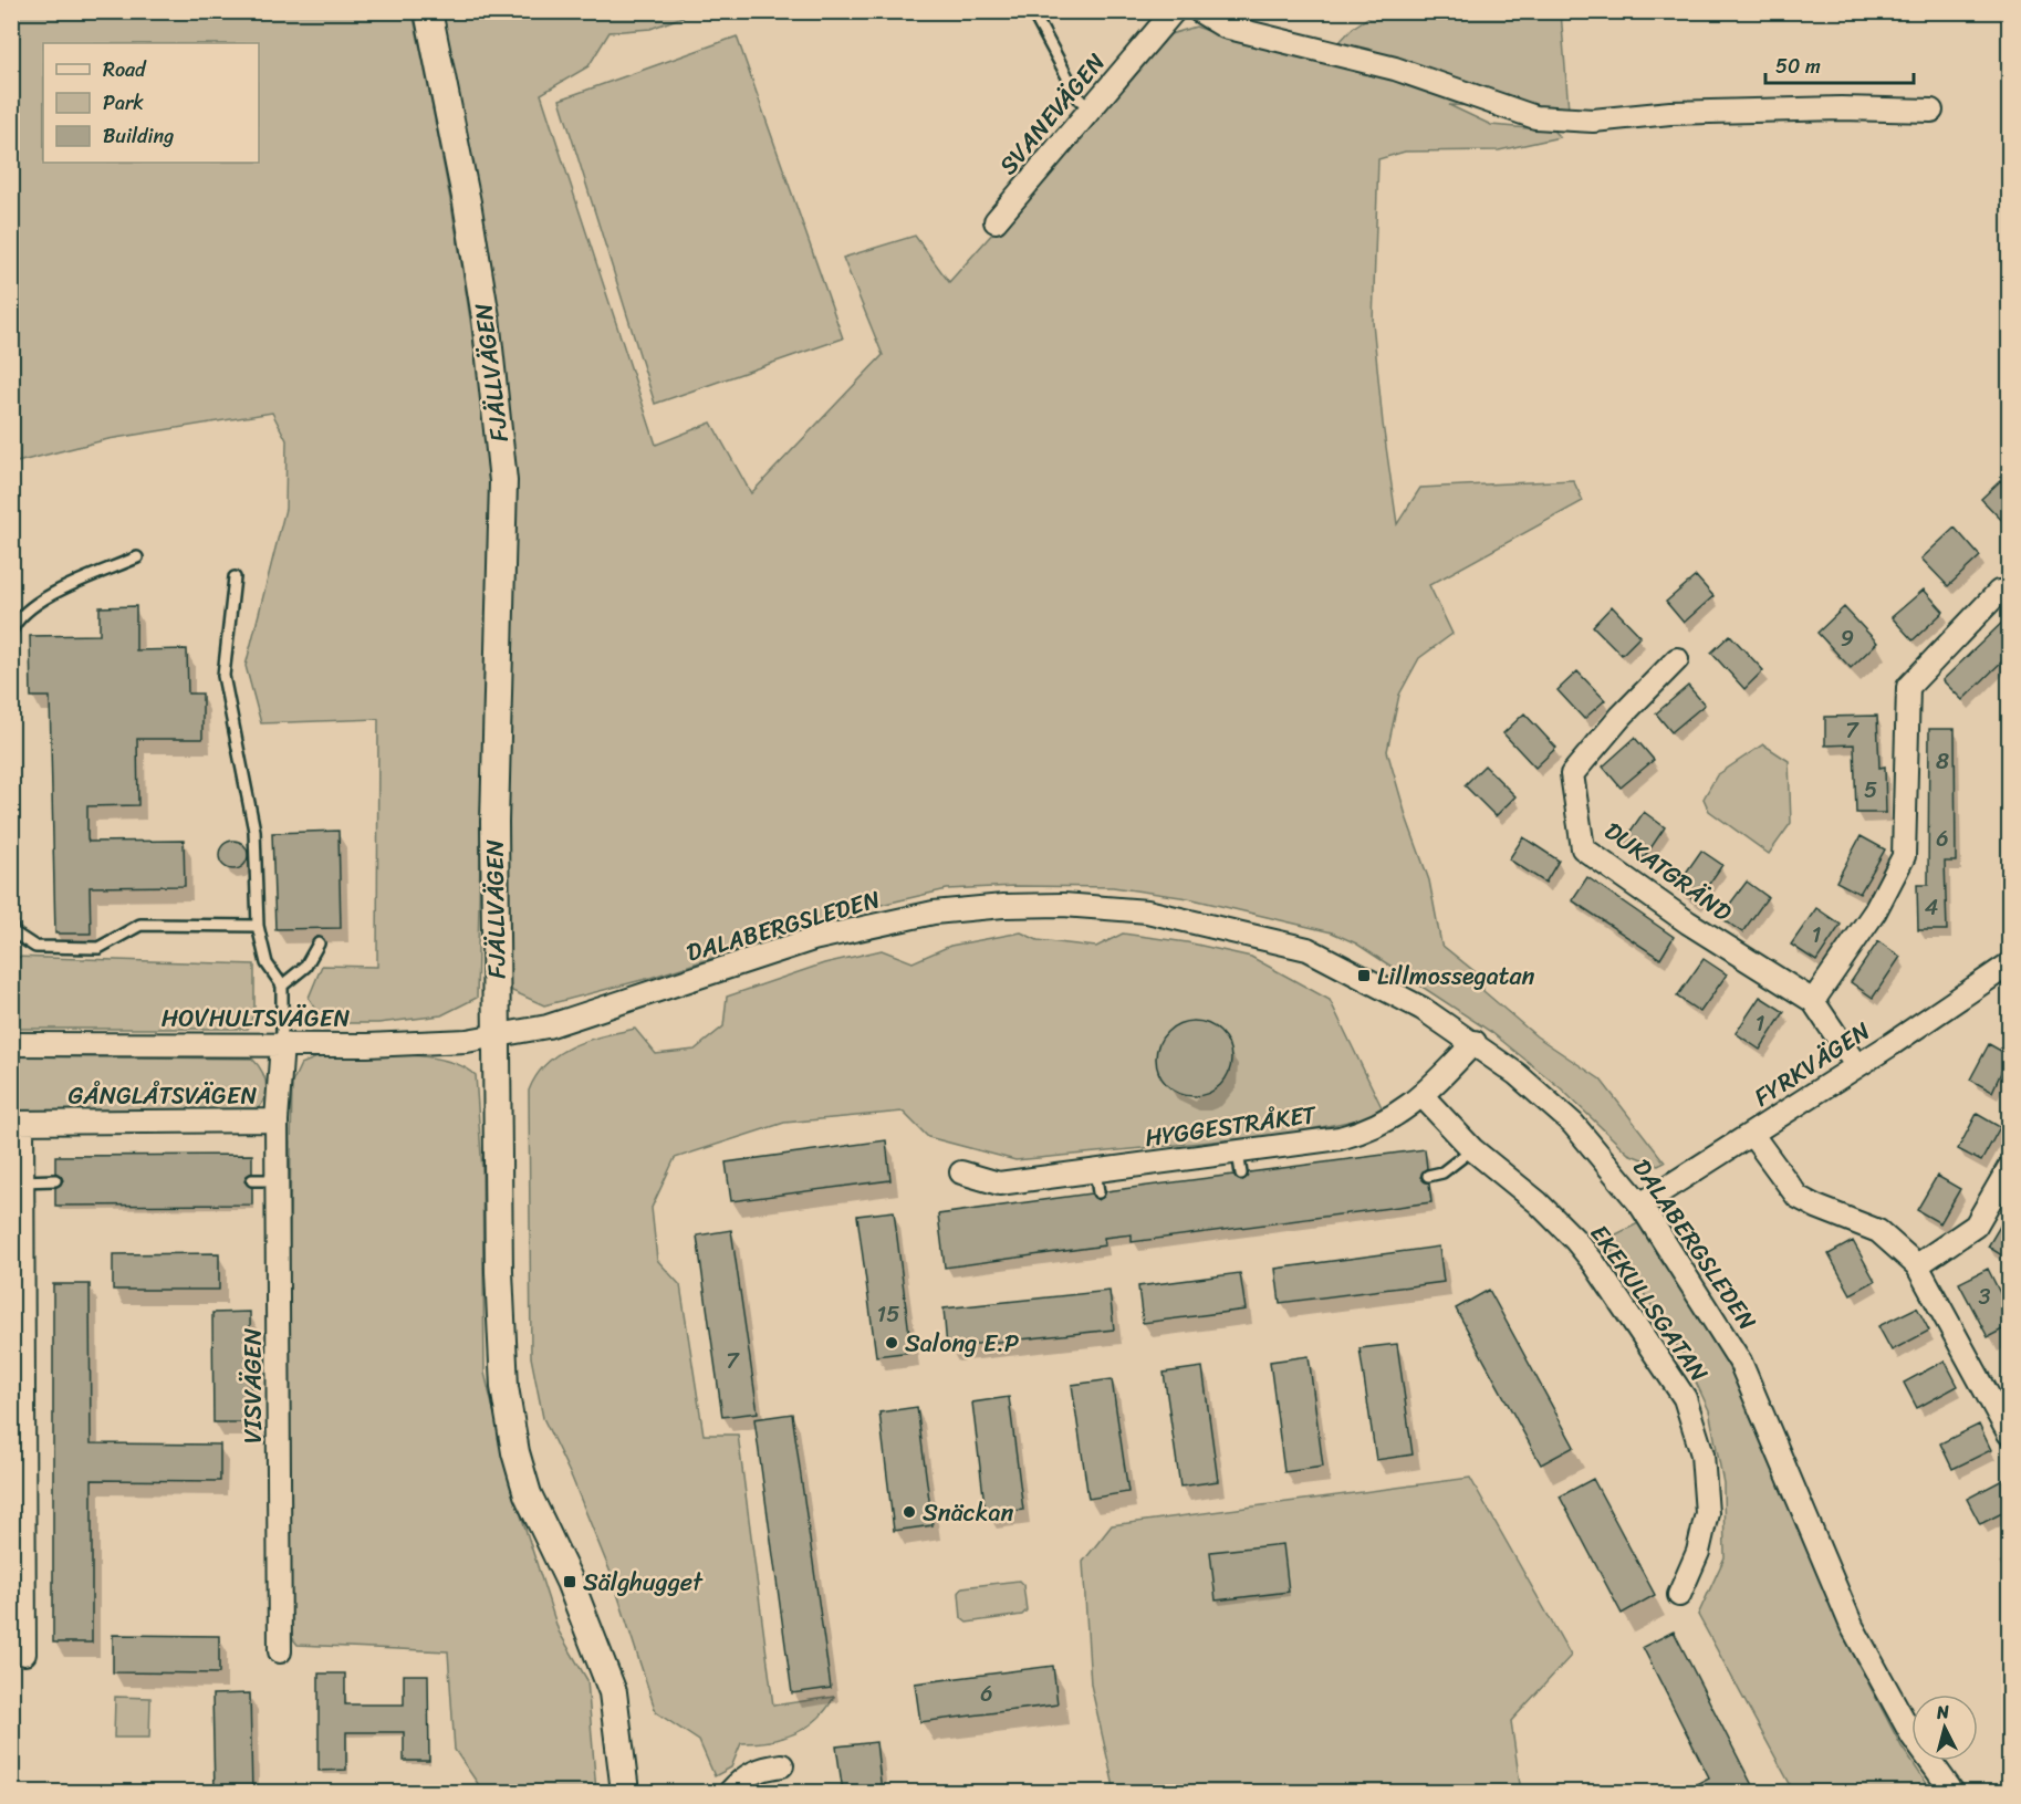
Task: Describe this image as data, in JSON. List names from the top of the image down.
{
  "streets": {
    "street": [
      "SVANEVÄGEN",
      "FJÄLLVÄGEN",
      "DUKATGRÄND",
      "DALABERGSLEDEN",
      "HOVHULTSVÄGEN",
      "FYRKVÄGEN",
      "GÅNGLÅTSVÄGEN",
      "HYGGESTRÅKET",
      "EKEKULLSGATAN",
      "VISVÄGEN"
    ]
  },
  "crossings": [
    ["FJÄLLVÄGEN", "DALABERGSLEDEN"],
    ["FJÄLLVÄGEN", "HOVHULTSVÄGEN"],
    ["DUKATGRÄND", "FYRKVÄGEN"],
    ["DALABERGSLEDEN", "HOVHULTSVÄGEN"],
    ["DALABERGSLEDEN", "FYRKVÄGEN"],
    ["DALABERGSLEDEN", "HYGGESTRÅKET"],
    ["HOVHULTSVÄGEN", "GÅNGLÅTSVÄGEN"],
    ["GÅNGLÅTSVÄGEN", "VISVÄGEN"],
    ["HYGGESTRÅKET", "EKEKULLSGATAN"]
  ],
  "places": {
    "transit": ["Lillmossegatan", "Sälghugget"],
    "other": ["Salong E.P", "Snäckan"]
  },
  "house_numbers": [
    "9",
    "7",
    "8",
    "5",
    "6",
    "4",
    "1",
    "1",
    "3",
    "15",
    "7",
    "6"
  ],
  "legend": ["Road", "Park", "Building"],
  "scale_bar": "50 m",
  "north": "top"
}
